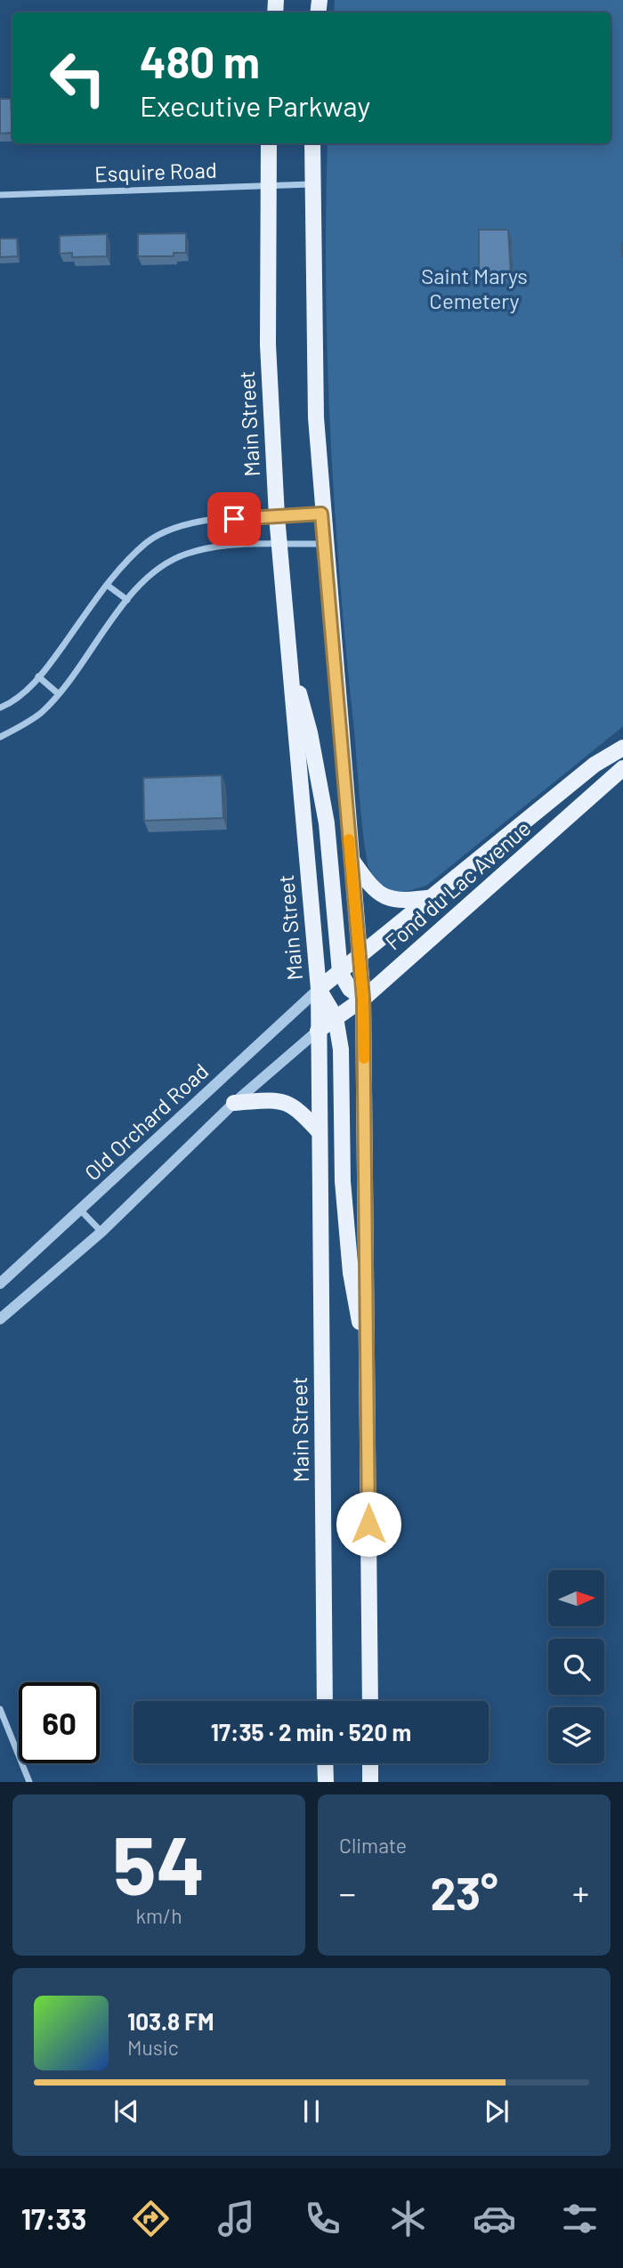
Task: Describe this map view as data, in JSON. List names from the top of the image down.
{
  "streets": {
    "main road": ["Main Street", "Fond du Lac Avenue"],
    "street": ["Esquire Road", "Old Orchard Road"]
  },
  "crossings": [
    ["Esquire Road", "Main Street"],
    ["Main Street", "Fond du Lac Avenue"],
    ["Main Street", "Old Orchard Road"],
    ["Fond du Lac Avenue", "Old Orchard Road"]
  ],
  "parks": ["Saint Marys Cemetery"],
  "north": "right",
  "page": {
    "turn": ["480 m", "Executive Parkway"],
    "limit": "60",
    "trip": "17:35 · 2 min · 520 m",
    "tile": [
      ["54", "km/h"],
      "Climate"
    ],
    "heat": ["−", "23°", "+"],
    "song": ["103.8 FM", "Music"],
    "tabs": "17:33"
  }
}
